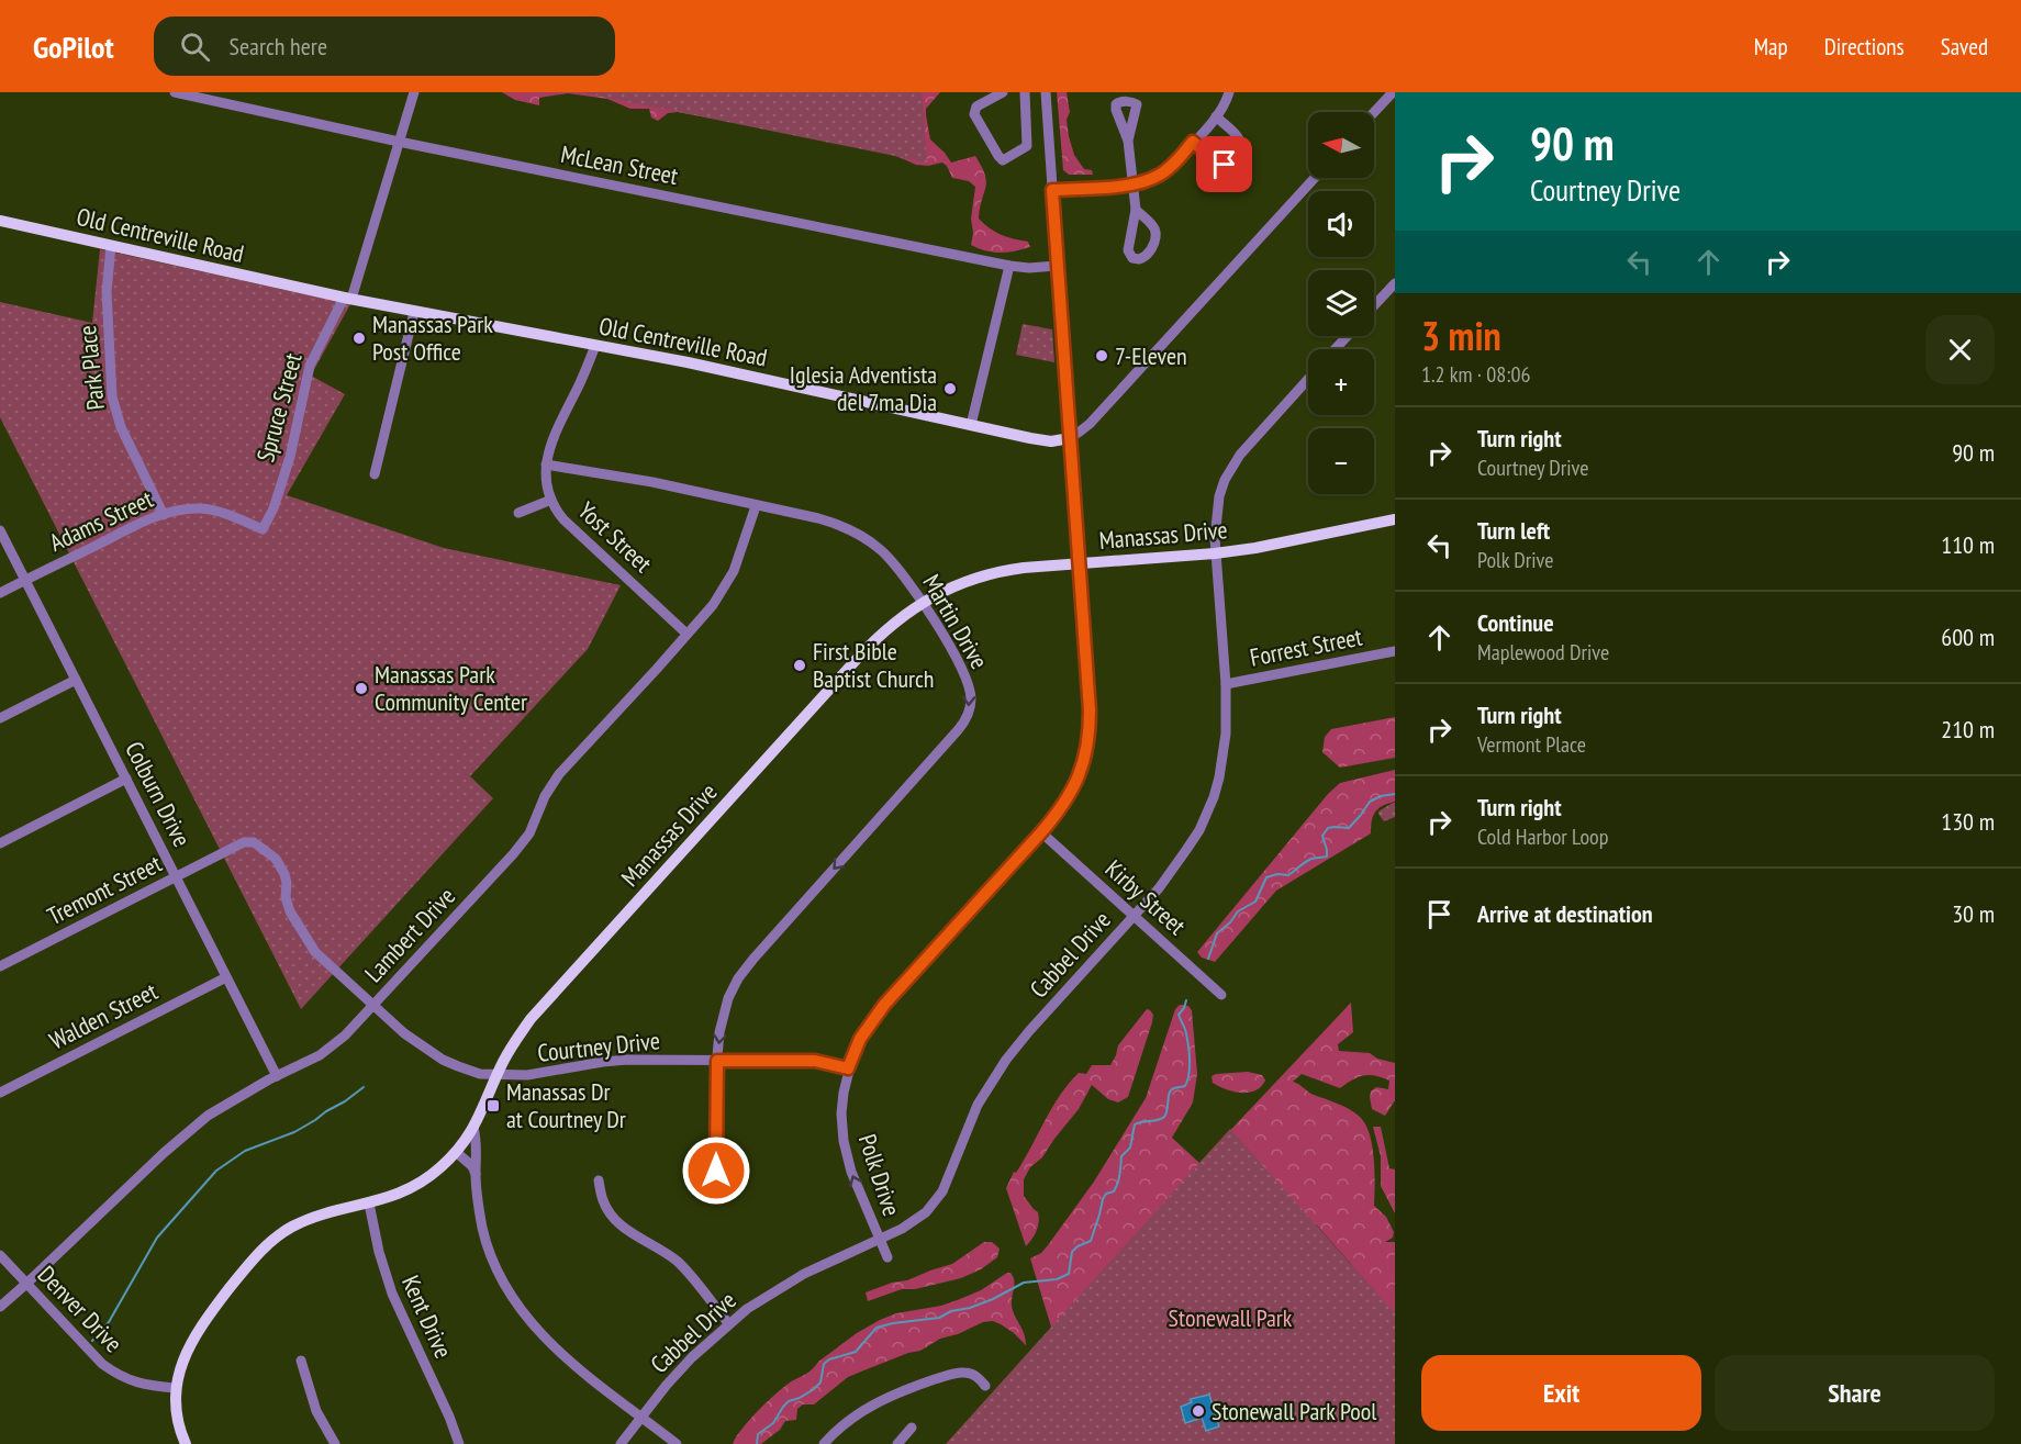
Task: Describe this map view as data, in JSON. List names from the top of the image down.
{
  "streets": {
    "main road": ["Old Centreville Road", "Manassas Drive", "Polk Drive"],
    "street": [
      "McLean Street",
      "Park Place",
      "Spruce Street",
      "Adams Street",
      "Yost Street",
      "Martin Drive",
      "Forrest Street",
      "Colburn Drive",
      "Tremont Street",
      "Kirby Street",
      "Lambert Drive",
      "Cabbel Drive",
      "Walden Street",
      "Courtney Drive",
      "Denver Drive",
      "Kent Drive"
    ]
  },
  "crossings": [
    ["McLean Street", "Spruce Street"],
    ["Old Centreville Road", "Park Place"],
    ["Old Centreville Road", "Spruce Street"],
    ["Old Centreville Road", "Yost Street"],
    ["Old Centreville Road", "Polk Drive"],
    ["Park Place", "Adams Street"],
    ["Spruce Street", "Adams Street"],
    ["Adams Street", "Colburn Drive"],
    ["Manassas Drive", "Martin Drive"],
    ["Manassas Drive", "Cabbel Drive"],
    ["Manassas Drive", "Courtney Drive"],
    ["Manassas Drive", "Polk Drive"],
    ["Manassas Drive", "Denver Drive"],
    ["Manassas Drive", "Kent Drive"],
    ["Yost Street", "Martin Drive"],
    ["Yost Street", "Lambert Drive"],
    ["Martin Drive", "Lambert Drive"],
    ["Martin Drive", "Courtney Drive"],
    ["Forrest Street", "Cabbel Drive"],
    ["Colburn Drive", "Tremont Street"],
    ["Colburn Drive", "Lambert Drive"],
    ["Colburn Drive", "Walden Street"],
    ["Tremont Street", "Lambert Drive"],
    ["Tremont Street", "Courtney Drive"],
    ["Kirby Street", "Cabbel Drive"],
    ["Kirby Street", "Polk Drive"],
    ["Lambert Drive", "Courtney Drive"],
    ["Lambert Drive", "Denver Drive"],
    ["Cabbel Drive", "Polk Drive"],
    ["Courtney Drive", "Polk Drive"]
  ],
  "one_way": ["Martin Drive"],
  "parks": ["Stonewall Park"],
  "places": {
    "other": [
      "Manassas Park Post Office",
      "7-Eleven",
      "Iglesia Adventista del 7ma Dia",
      "First Bible Baptist Church",
      "Manassas Park Community Center",
      "Stonewall Park Pool"
    ],
    "transit": ["Manassas Dr at Courtney Dr"]
  },
  "north": "left",
  "page": {
    "header": "GoPilot",
    "search": "Search here",
    "nav": ["Map", "Directions", "Saved"],
    "turn": ["90 m", "Courtney Drive"],
    "map_buttons": ["+", "−"],
    "heading": ["3 min", "1.2 km · 08:06"],
    "list": [
      {
        "name": "Turn right",
        "note": "Courtney Drive",
        "value": "90 m"
      },
      {
        "name": "Turn left",
        "note": "Polk Drive",
        "value": "110 m"
      },
      {
        "name": "Continue",
        "note": "Maplewood Drive",
        "value": "600 m"
      },
      {
        "name": "Turn right",
        "note": "Vermont Place",
        "value": "210 m"
      },
      {
        "name": "Turn right",
        "note": "Cold Harbor Loop",
        "value": "130 m"
      },
      {
        "name": "Arrive at destination",
        "value": "30 m"
      }
    ],
    "buttons": ["Exit", "Share"]
  }
}
